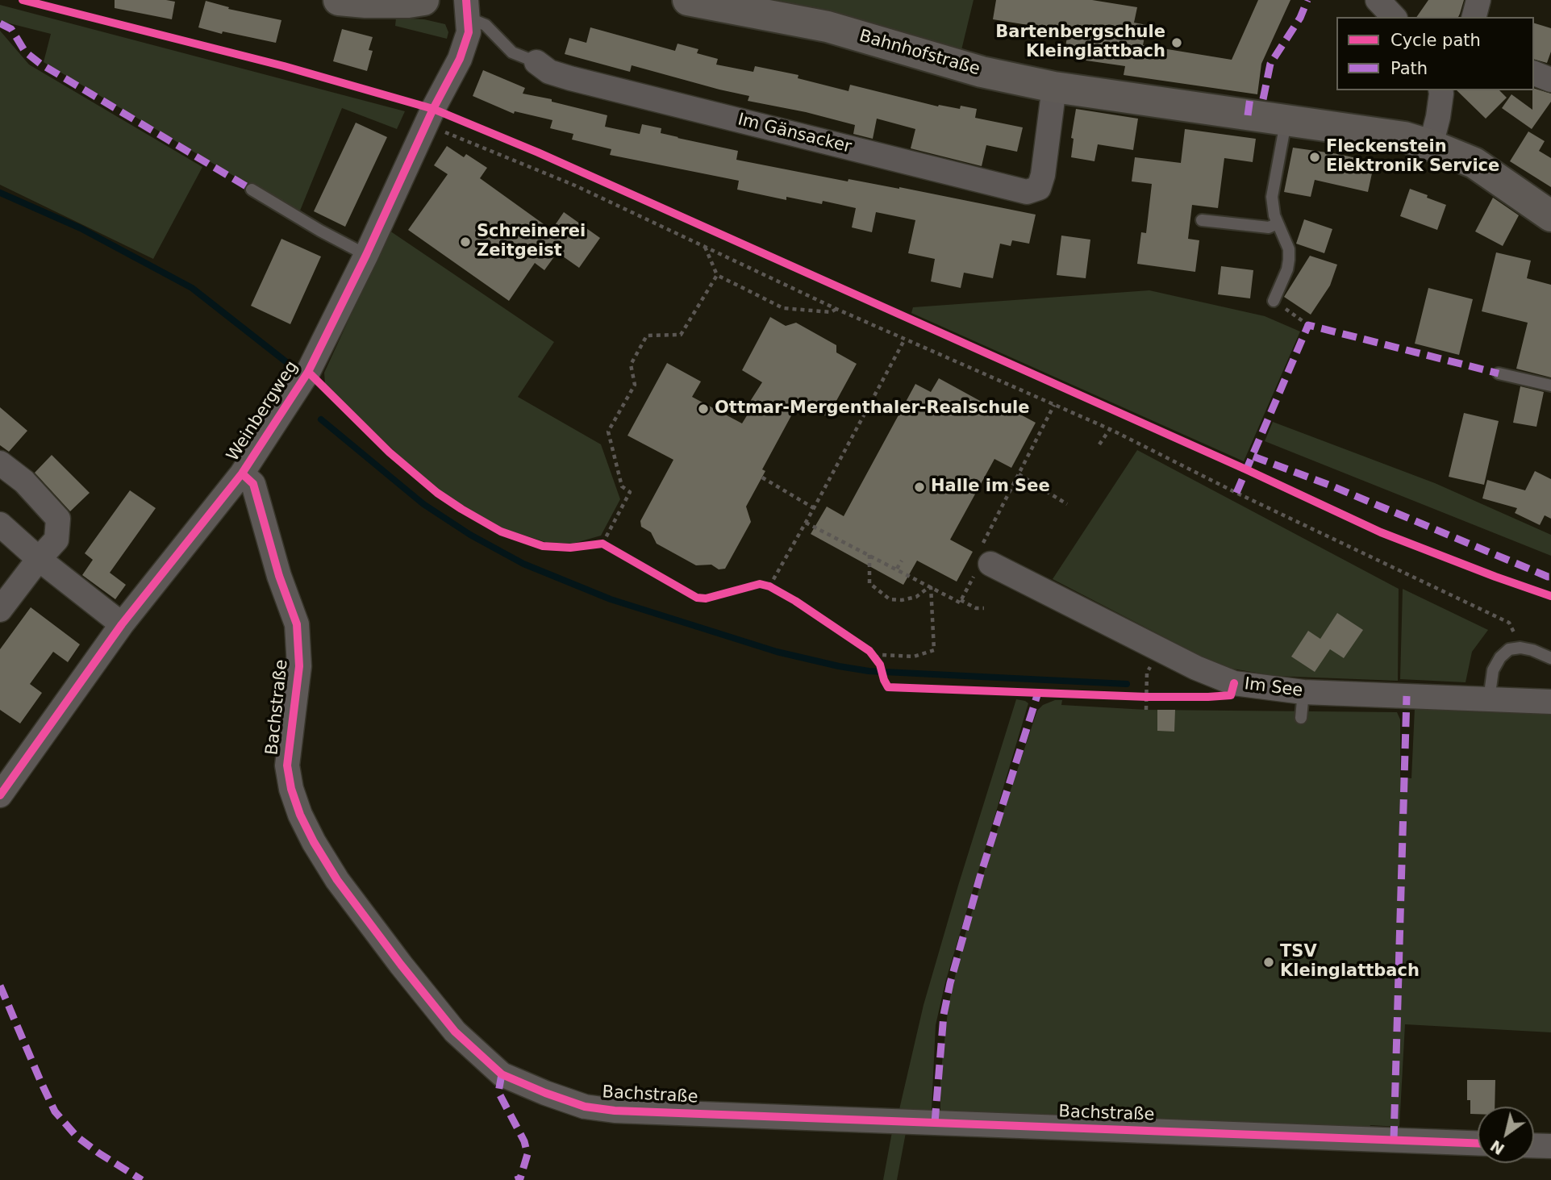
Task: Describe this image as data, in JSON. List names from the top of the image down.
{
  "streets": {
    "main road": ["Bahnhofstraße"],
    "street": [
      "Im Gänsacker",
      "Weinbergweg",
      "Im See",
      "Bachstraße"
    ]
  },
  "crossings": [
    ["Bahnhofstraße", "Im Gänsacker"],
    ["Im Gänsacker", "Weinbergweg"],
    ["Weinbergweg", "Bachstraße"]
  ],
  "places": [
    "Bartenbergschule Kleinglattbach",
    "Fleckenstein Elektronik Service",
    "Schreinerei Zeitgeist",
    "Ottmar-Mergenthaler-Realschule",
    "Halle im See",
    "TSV Kleinglattbach"
  ],
  "legend": ["Cycle path", "Path"],
  "north": "bottom left"
}
